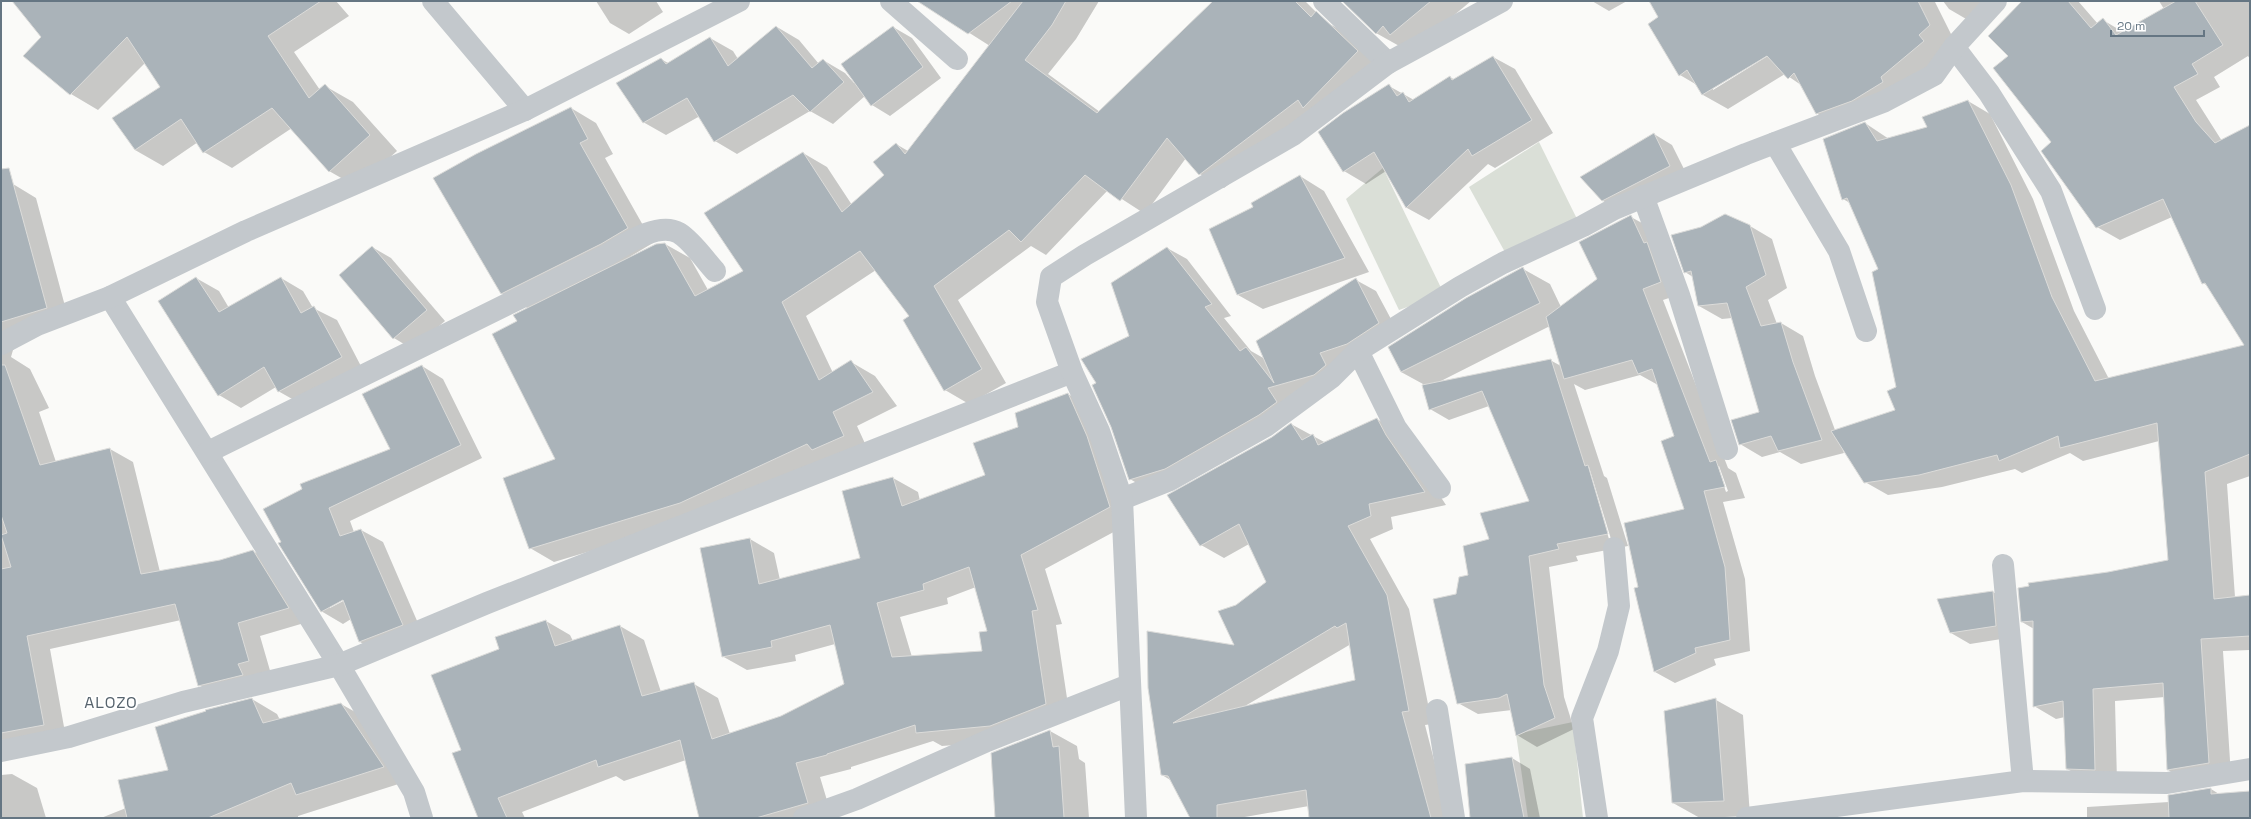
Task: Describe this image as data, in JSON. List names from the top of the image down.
{
  "districts": ["ALOZO"],
  "scale_bar": "20 m"
}
